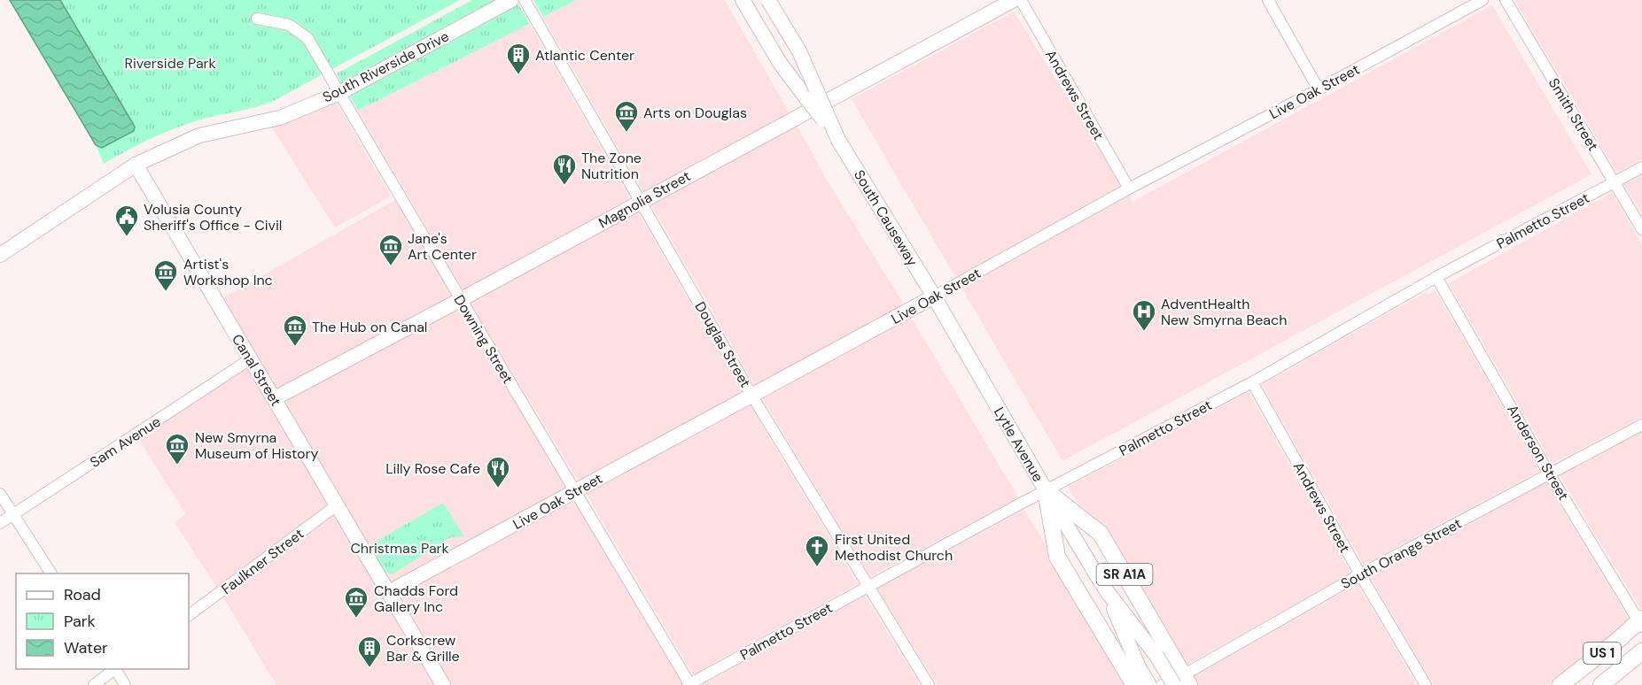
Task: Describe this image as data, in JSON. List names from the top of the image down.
{
  "streets": {
    "main road": ["SR A1A", "US 1"],
    "street": [
      "South Riverside Drive",
      "Live Oak Street",
      "Andrews Street",
      "Smith Street",
      "Magnolia Street",
      "South Causeway",
      "Palmetto Street",
      "Downing Street",
      "Douglas Street",
      "Canal Street",
      "Sam Avenue",
      "Lytle Avenue",
      "Anderson Street",
      "South Orange Street",
      "Faulkner Street"
    ]
  },
  "crossings": [
    ["South Riverside Drive", "Downing Street"],
    ["South Riverside Drive", "Canal Street"],
    ["Live Oak Street", "Andrews Street"],
    ["Live Oak Street", "South Causeway"],
    ["Live Oak Street", "Downing Street"],
    ["Live Oak Street", "Douglas Street"],
    ["Live Oak Street", "Canal Street"],
    ["Live Oak Street", "Lytle Avenue"],
    ["Andrews Street", "Palmetto Street"],
    ["Andrews Street", "South Orange Street"],
    ["Smith Street", "Palmetto Street"],
    ["Magnolia Street", "Downing Street"],
    ["Magnolia Street", "Douglas Street"],
    ["Magnolia Street", "Canal Street"],
    ["South Causeway", "Lytle Avenue"],
    ["Palmetto Street", "Downing Street"],
    ["Palmetto Street", "Douglas Street"],
    ["Palmetto Street", "Lytle Avenue"],
    ["Palmetto Street", "Anderson Street"],
    ["Palmetto Street", "SR A1A"],
    ["Canal Street", "Sam Avenue"],
    ["Canal Street", "Faulkner Street"],
    ["Lytle Avenue", "South Orange Street"],
    ["Lytle Avenue", "SR A1A"],
    ["Anderson Street", "South Orange Street"],
    ["Anderson Street", "US 1"],
    ["South Orange Street", "SR A1A"]
  ],
  "parks": ["Riverside Park", "Christmas Park"],
  "places": {
    "building": ["Atlantic Center", "Corkscrew Bar & Grille"],
    "museum": [
      "Arts on Douglas",
      "Jane's Art Center",
      "Artist's Workshop Inc",
      "The Hub on Canal",
      "New Smyrna Museum of History",
      "Chadds Ford Gallery Inc"
    ],
    "restaurant": ["The Zone Nutrition", "Lilly Rose Cafe"],
    "public building": ["Volusia County Sheriff's Office - Civil"],
    "hospital": ["AdventHealth New Smyrna Beach"],
    "church": ["First United Methodist Church"]
  },
  "legend": ["Road", "Park", "Water"]
}
